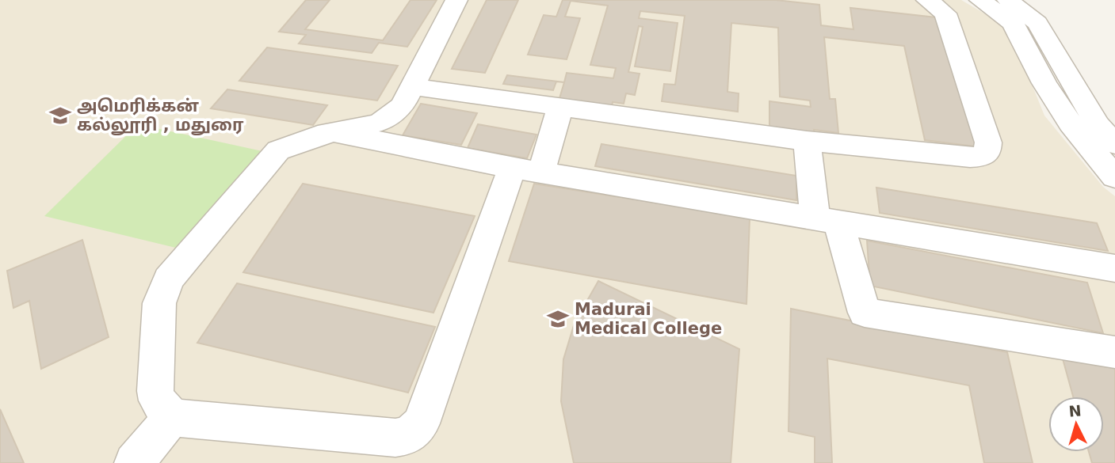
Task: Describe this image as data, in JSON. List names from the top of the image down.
{
  "places": {
    "school or university": ["அமெரிக்கன் கல்லூரி , மதுரை", "Madurai Medical College"]
  },
  "north": "top"
}
